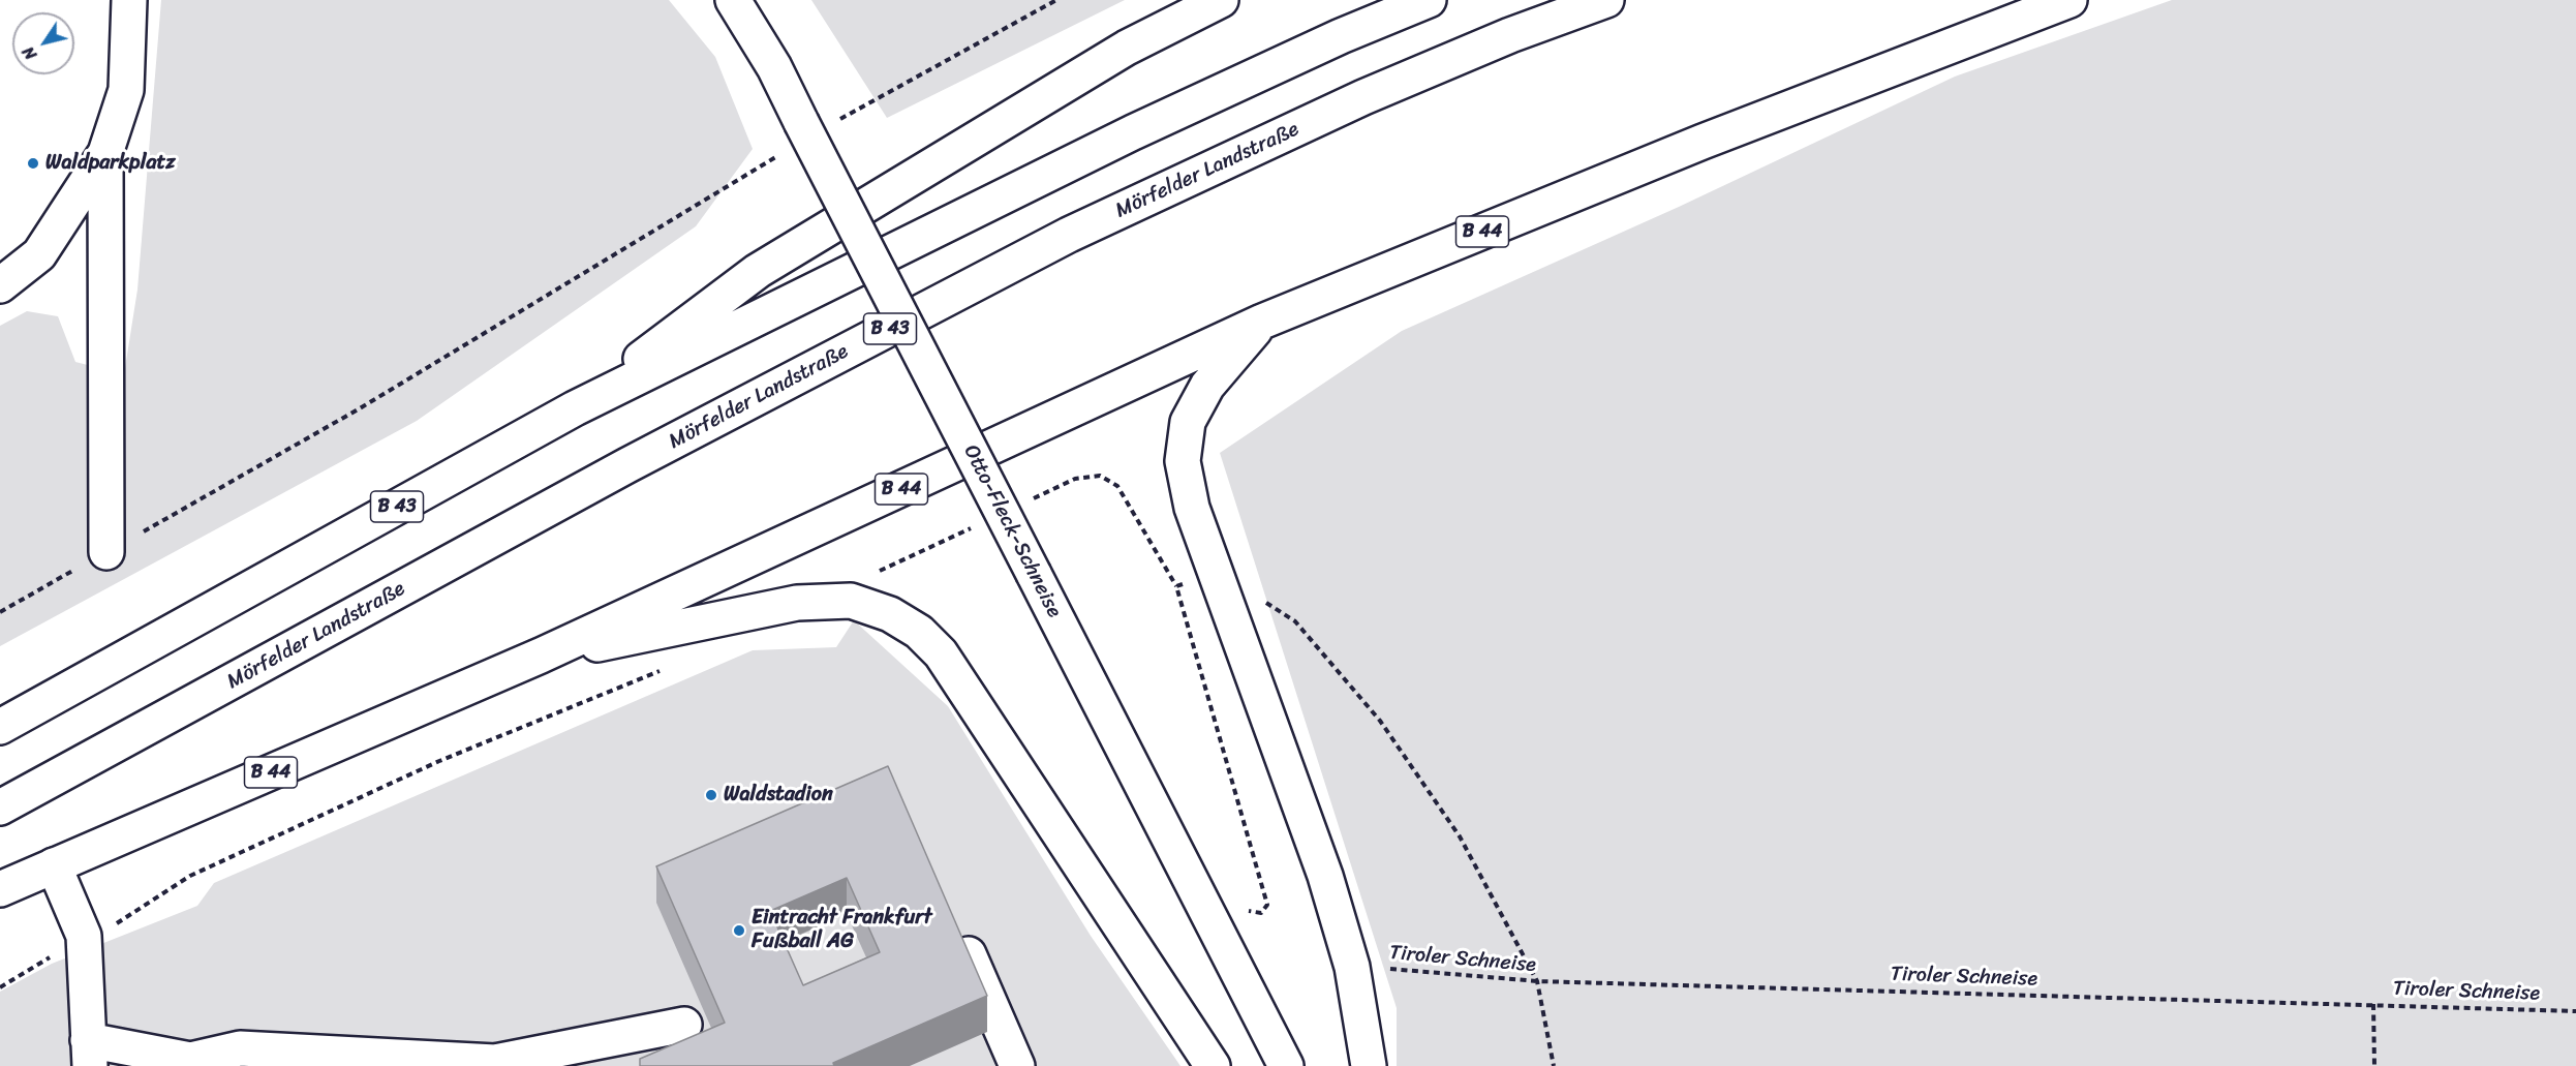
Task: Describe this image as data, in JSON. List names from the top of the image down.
{
  "streets": {
    "main road": [
      "Mörfelder Landstraße",
      "B 44",
      "B 43",
      "Otto-Fleck-Schneise"
    ],
    "path": ["Tiroler Schneise"]
  },
  "places": ["Waldparkplatz", "Waldstadion", "Eintracht Frankfurt Fußball AG"],
  "north": "bottom left"
}
